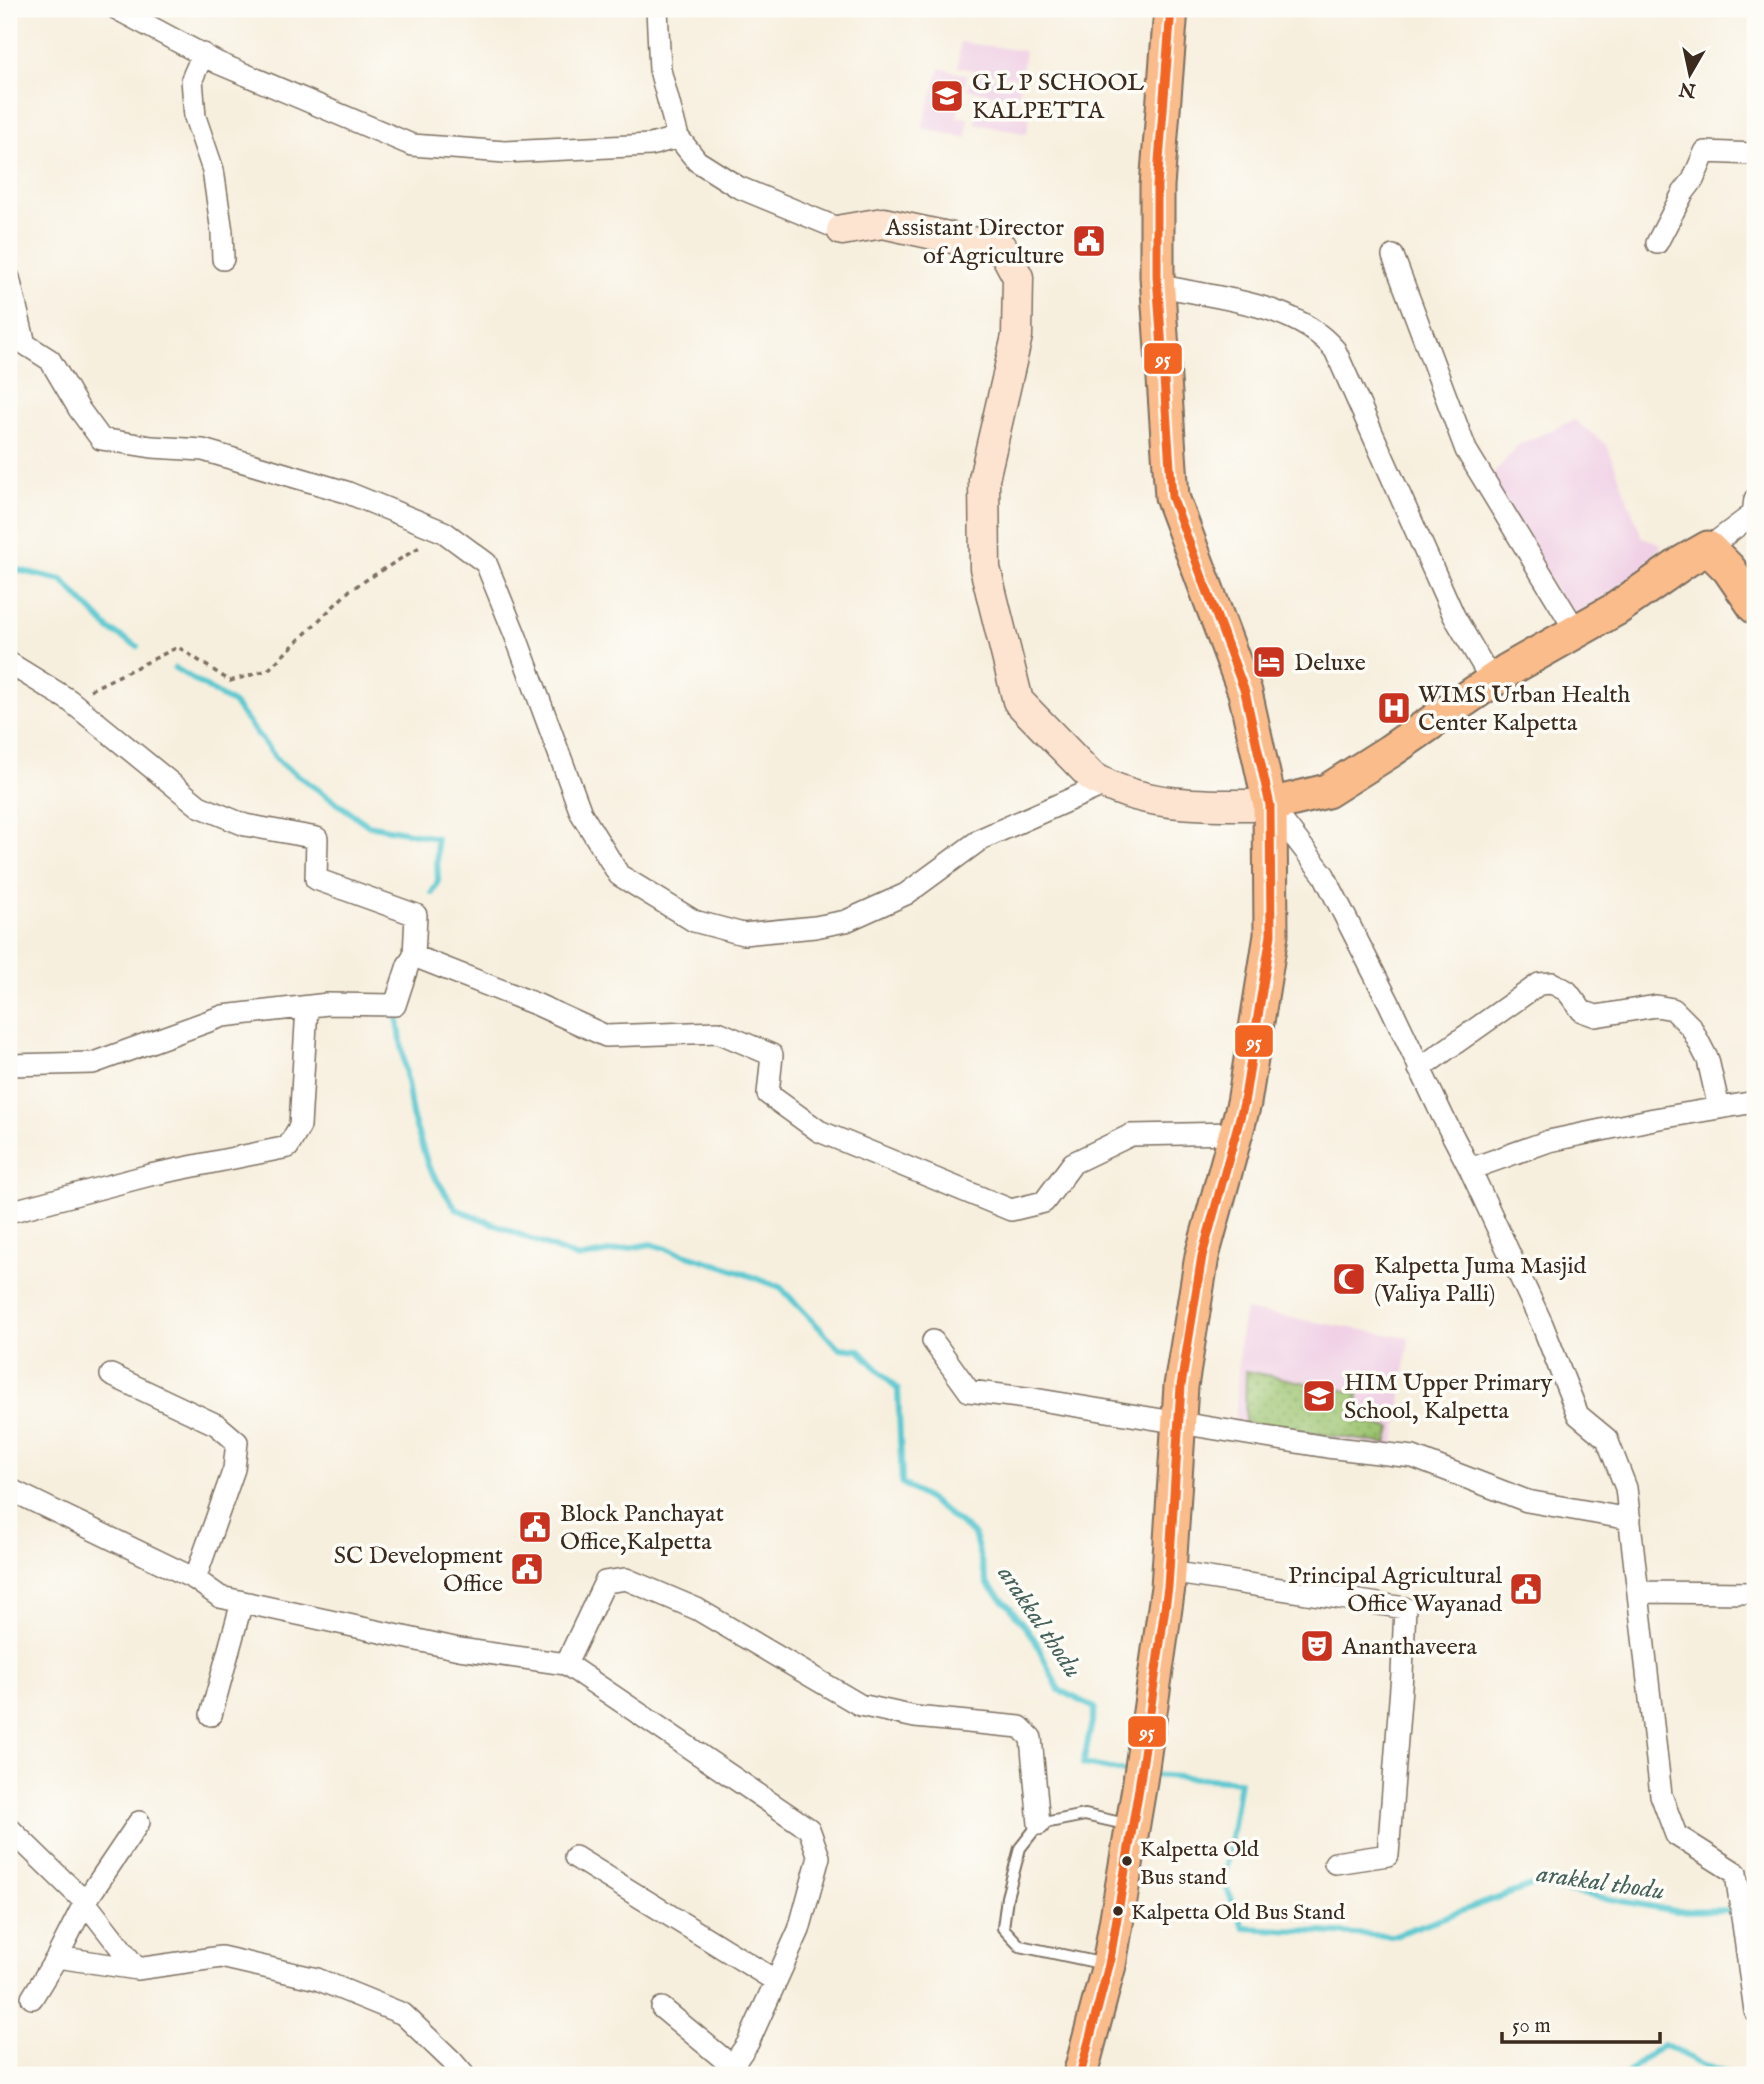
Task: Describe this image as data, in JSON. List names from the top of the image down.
{
  "water": ["arakkal thodu"],
  "places": {
    "school or university": ["G L P SCHOOL KALPETTA", "HIM Upper Primary School, Kalpetta"],
    "public building": [
      "Assistant Director of Agriculture",
      "Block Panchayat Office,Kalpetta",
      "SC Development Office",
      "Principal Agricultural Office Wayanad"
    ],
    "hotel": ["Deluxe"],
    "hospital": ["WIMS Urban Health Center Kalpetta"],
    "mosque": ["Kalpetta Juma Masjid (Valiya Palli)"],
    "theatre": ["Ananthaveera"],
    "other": ["Kalpetta Old Bus stand", "Kalpetta Old Bus Stand"]
  },
  "lines": ["transit line 95"],
  "scale_bar": "50 m",
  "north": "bottom"
}
